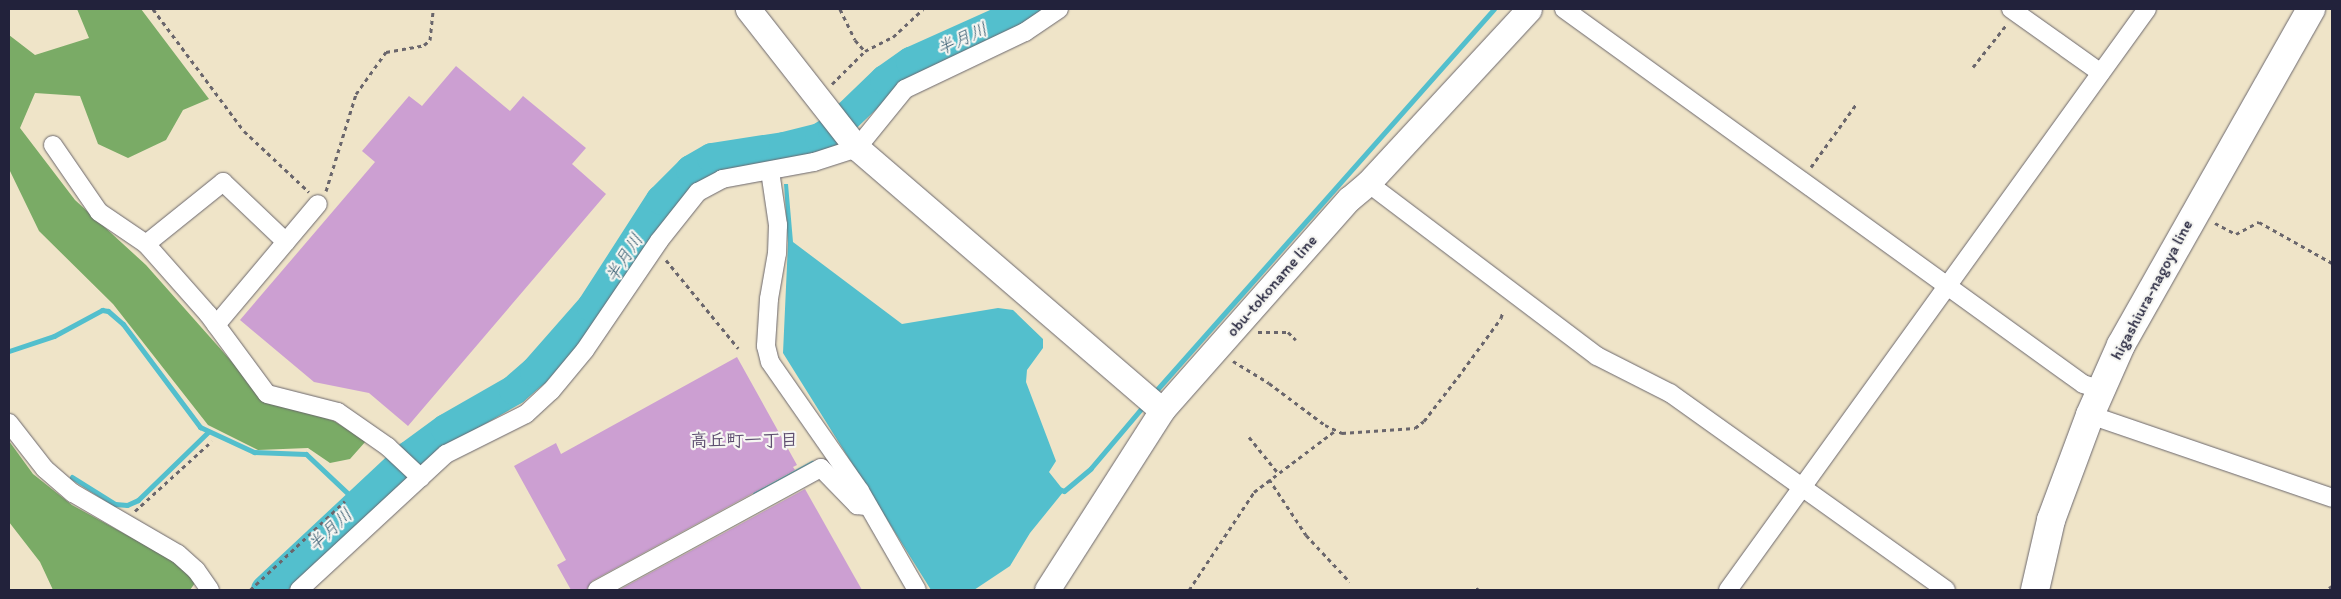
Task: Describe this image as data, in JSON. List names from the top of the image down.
{
  "streets": {
    "main road": ["obu-tokoname line", "higashiura-nagoya line"]
  },
  "districts": ["高丘町一丁目"],
  "water": ["半月川"]
}
